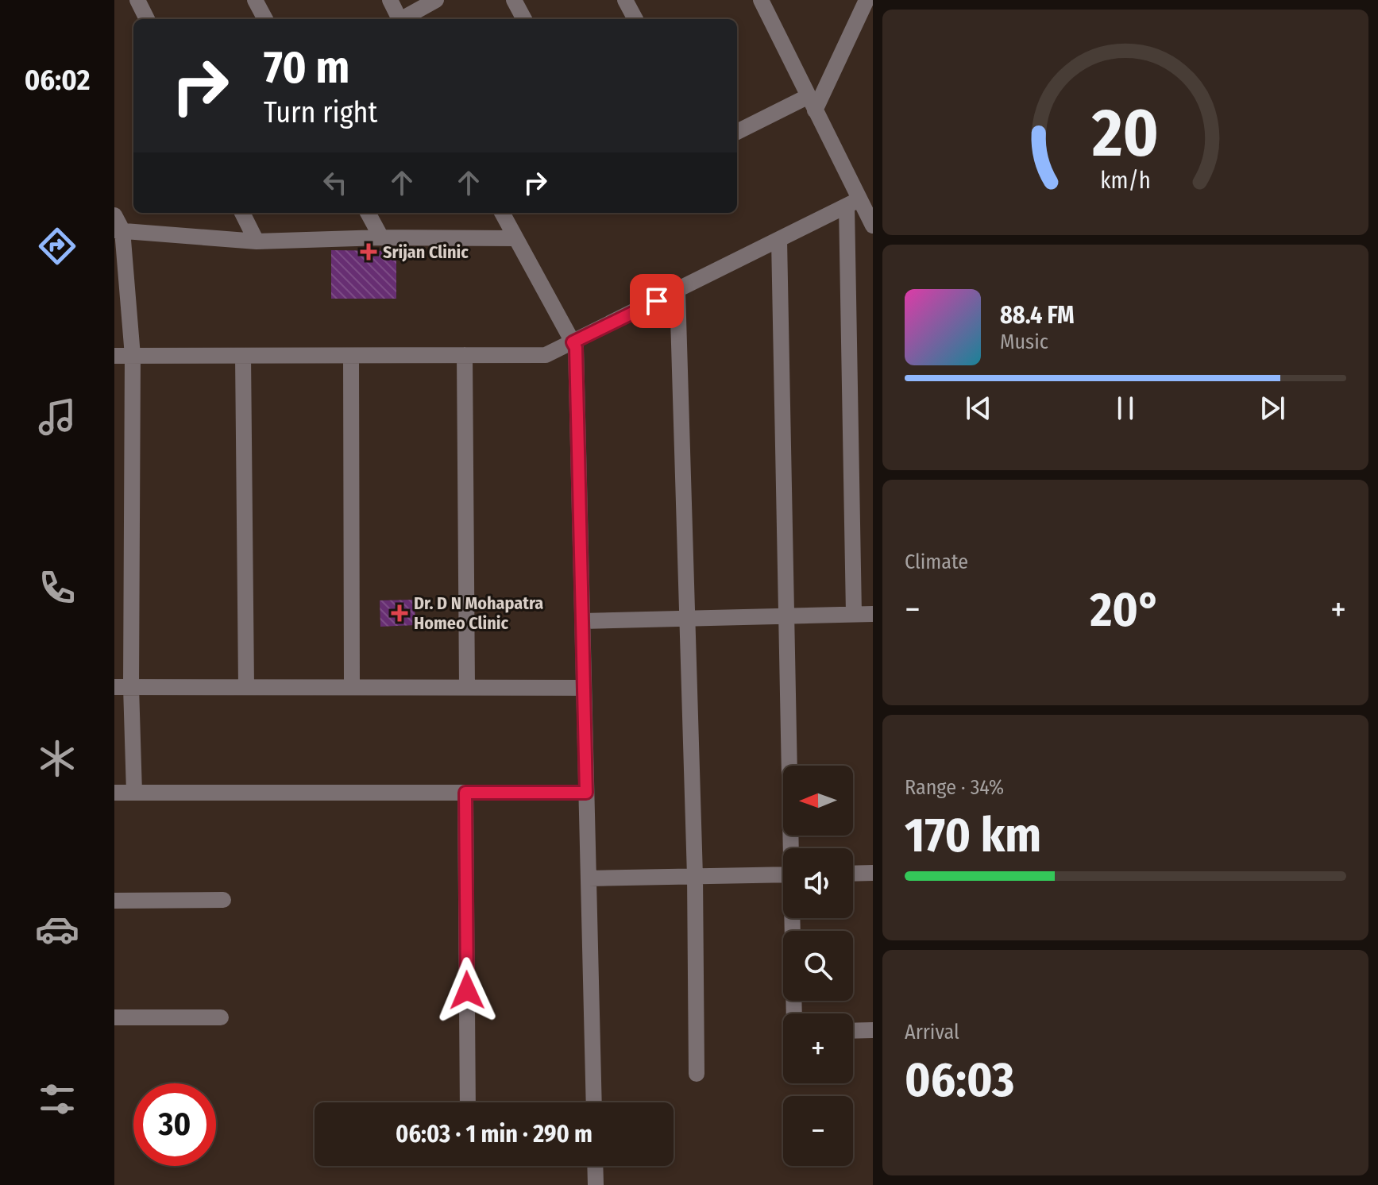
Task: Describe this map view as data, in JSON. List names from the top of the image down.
{
  "places": {
    "health": ["Srijan Clinic", "Dr. D N Mohapatra Homeo Clinic"]
  },
  "north": "left",
  "page": {
    "tabs": "06:02",
    "turn": ["70 m", "Turn right"],
    "song": ["88.4 FM", "Music"],
    "tile": [
      "Climate",
      ["Range · 34%", "170 km"],
      ["Arrival", "06:03"]
    ],
    "heat": ["−", "20°", "+"],
    "map_buttons": ["+", "−"],
    "limit": "30",
    "trip": "06:03 · 1 min · 290 m",
    "gauge": ["20", "km/h"]
  }
}
